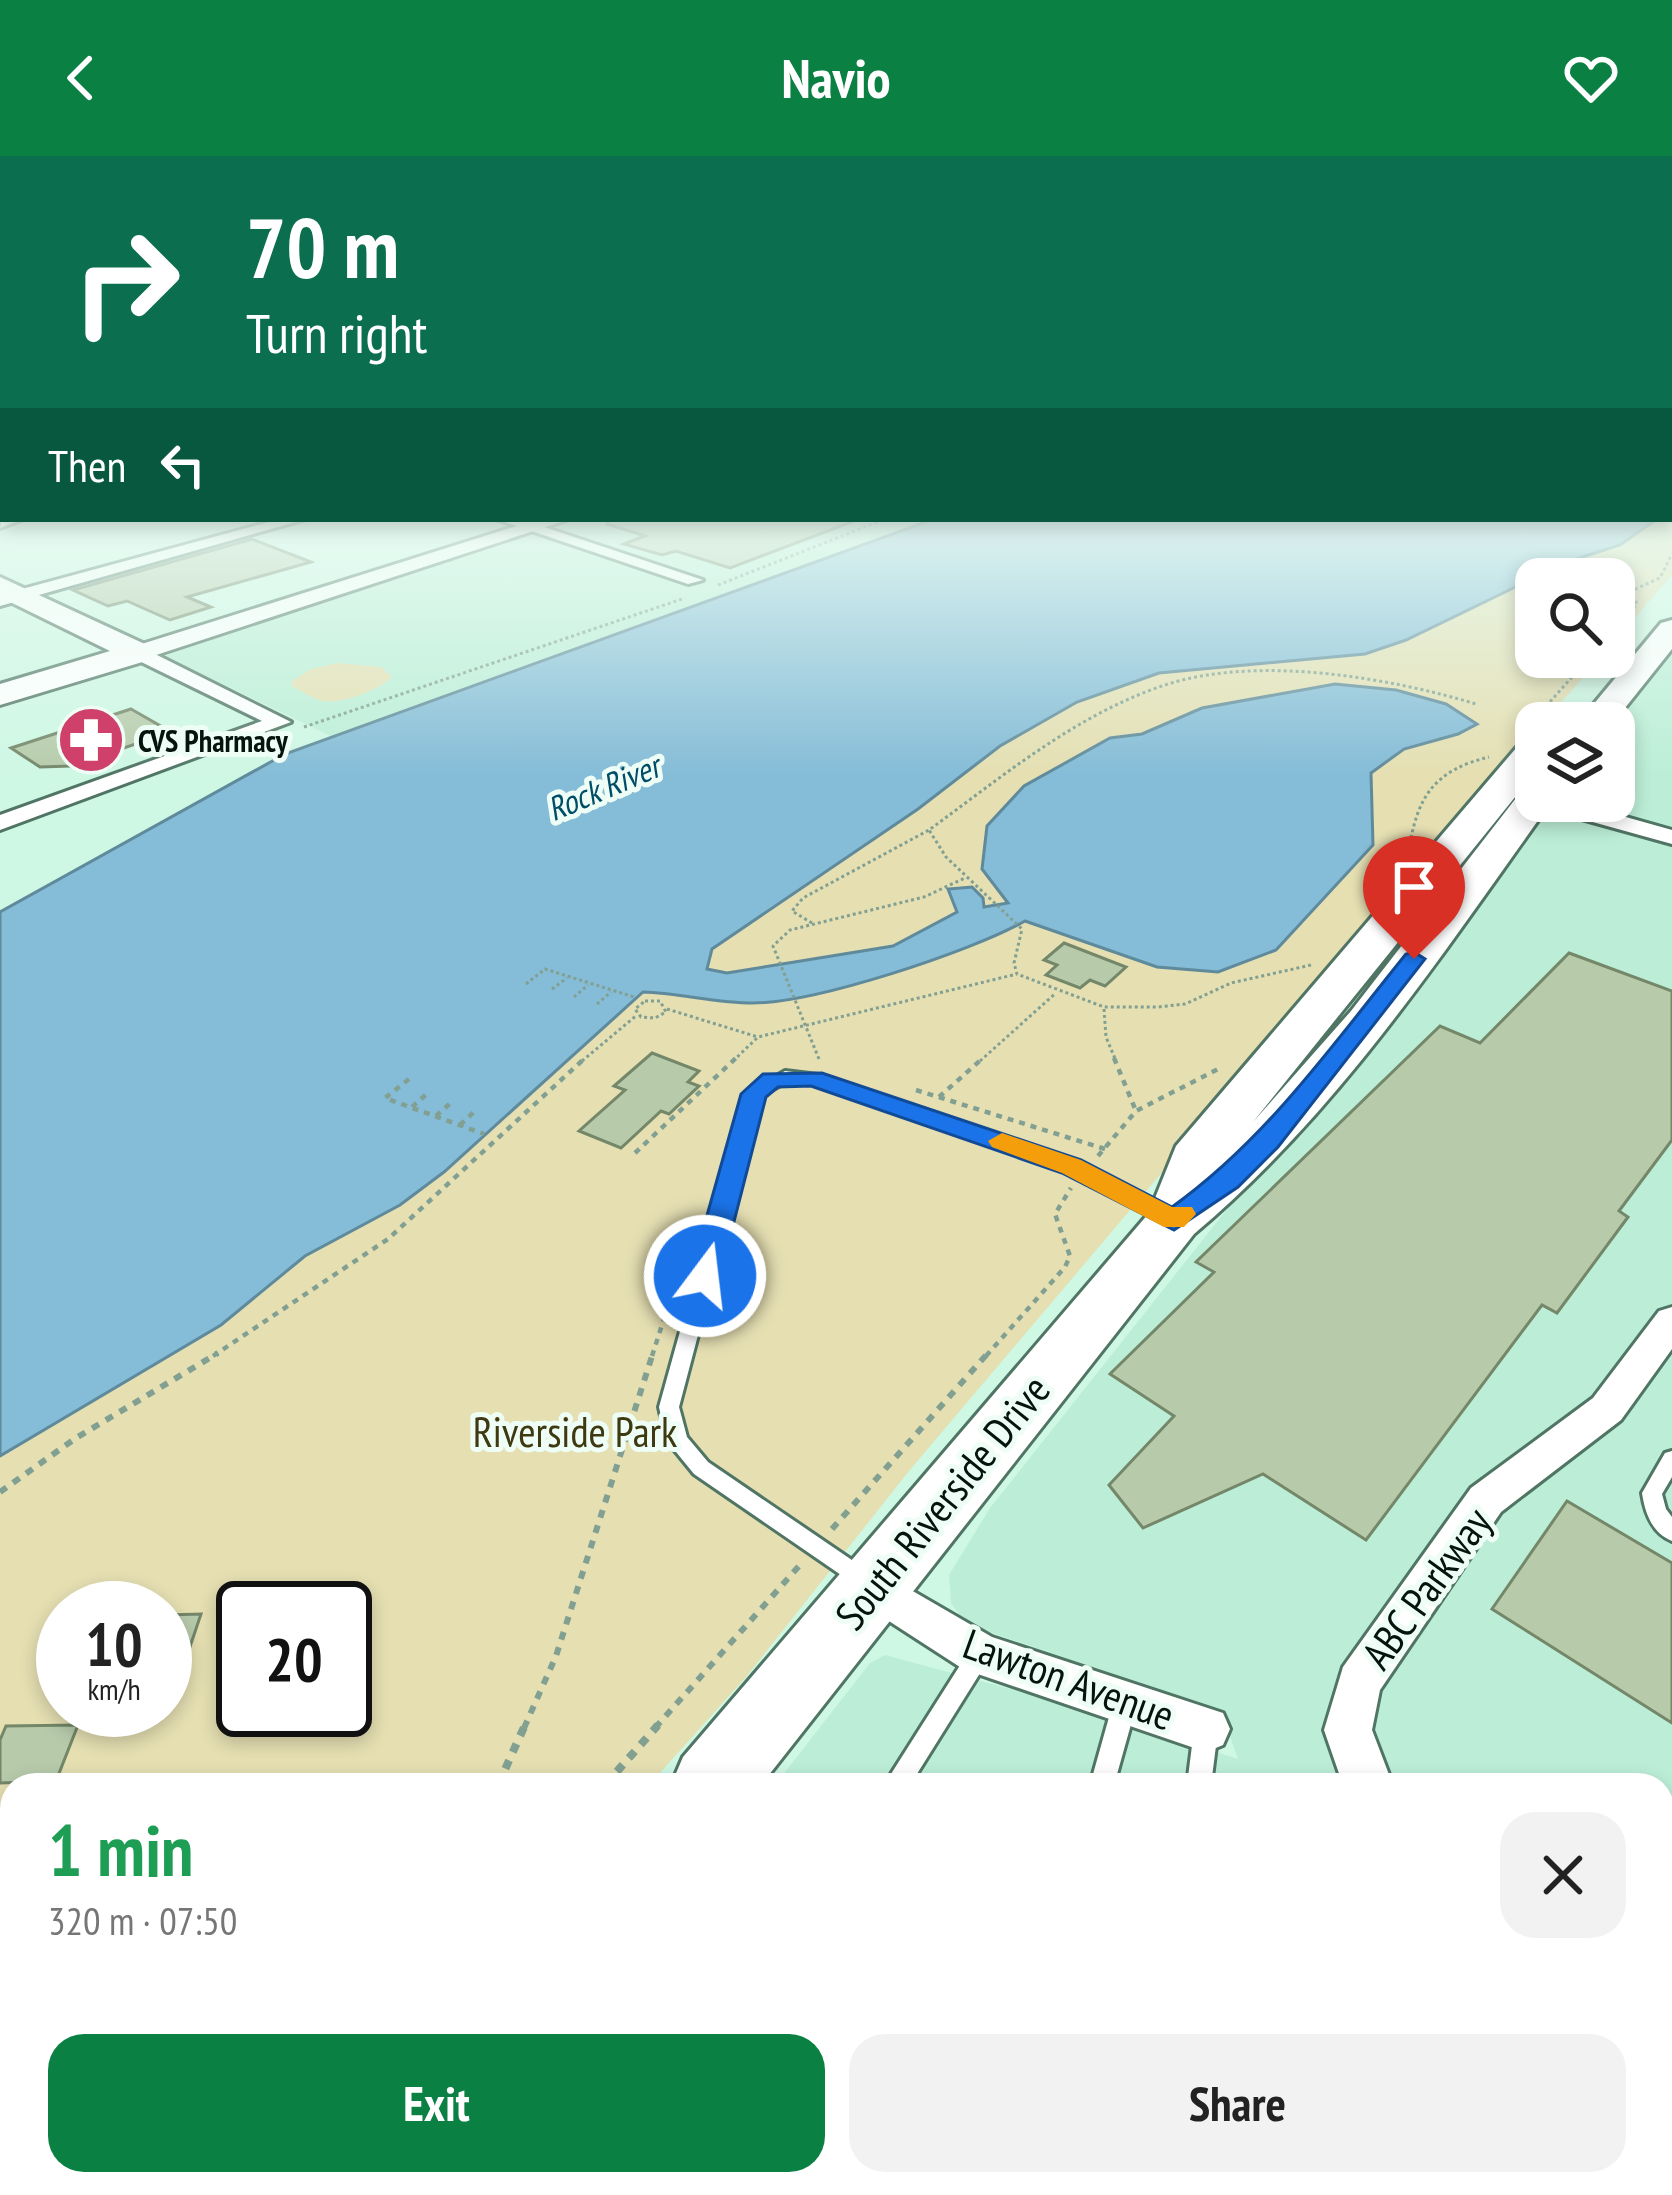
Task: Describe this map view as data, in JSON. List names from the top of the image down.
{
  "streets": {
    "main road": ["South Riverside Drive"],
    "street": ["ABC Parkway", "Lawton Avenue"]
  },
  "crossings": [
    ["South Riverside Drive", "Lawton Avenue"]
  ],
  "water": ["Rock River"],
  "parks": ["Riverside Park"],
  "places": {
    "pharmacy": ["CVS Pharmacy"]
  },
  "page": {
    "header": "Navio",
    "turn": ["70 m", "Turn right"],
    "then": "Then",
    "speed": "10 km/h",
    "limit": "20",
    "heading": ["1 min", "320 m · 07:50"],
    "buttons": ["Exit", "Share"]
  }
}
